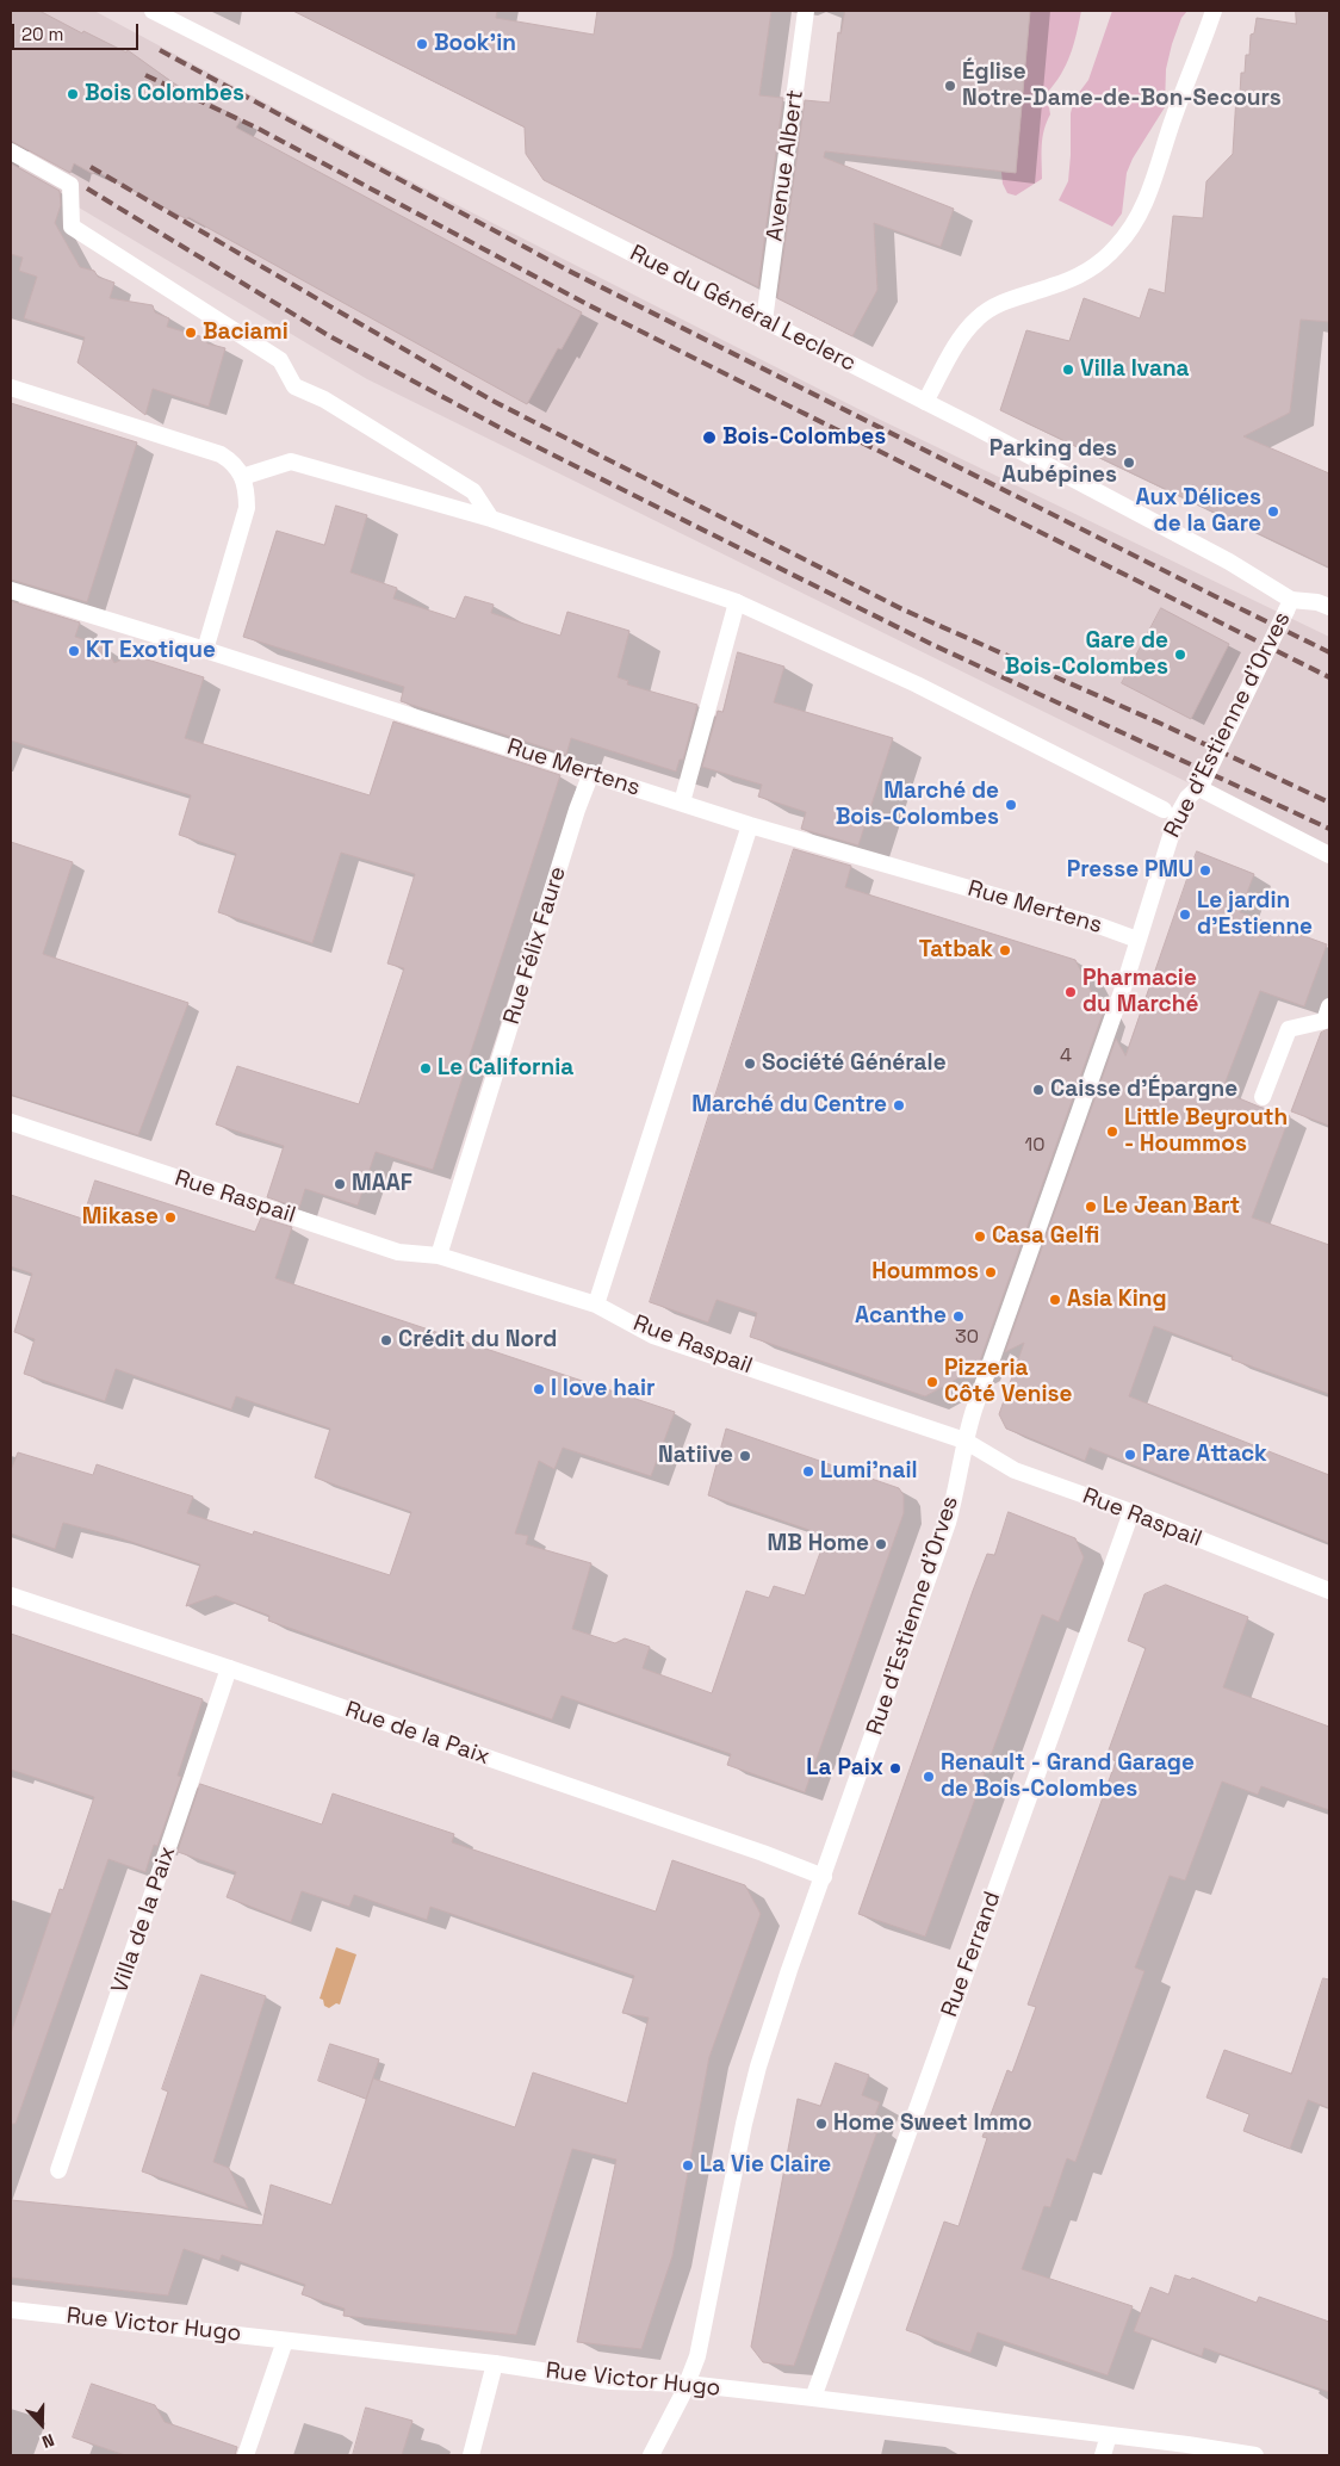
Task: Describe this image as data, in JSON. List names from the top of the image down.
{
  "streets": {
    "street": [
      "Avenue Albert",
      "Rue du Général Leclerc",
      "Rue d'Estienne d'Orves",
      "Rue Mertens",
      "Rue Félix Faure",
      "Rue Raspail",
      "Rue de la Paix",
      "Villa de la Paix",
      "Rue Ferrand",
      "Rue Victor Hugo"
    ]
  },
  "crossings": [
    ["Avenue Albert", "Rue du Général Leclerc"],
    ["Rue du Général Leclerc", "Rue d'Estienne d'Orves"],
    ["Rue d'Estienne d'Orves", "Rue Mertens"],
    ["Rue d'Estienne d'Orves", "Rue Raspail"],
    ["Rue d'Estienne d'Orves", "Rue de la Paix"],
    ["Rue d'Estienne d'Orves", "Rue Victor Hugo"],
    ["Rue Mertens", "Rue Félix Faure"],
    ["Rue Félix Faure", "Rue Raspail"],
    ["Rue Raspail", "Rue Ferrand"],
    ["Rue de la Paix", "Villa de la Paix"],
    ["Rue Ferrand", "Rue Victor Hugo"]
  ],
  "places": [
    "Book'in",
    "Église Notre-Dame-de-Bon-Secours",
    "Bois Colombes",
    "Baciami",
    "Villa Ivana",
    "Bois-Colombes",
    "Parking des Aubépines",
    "Aux Délices de la Gare",
    "KT Exotique",
    "Gare de Bois-Colombes",
    "Marché de Bois-Colombes",
    "Presse PMU",
    "Le jardin d'Estienne",
    "Tatbak",
    "Pharmacie du Marché",
    "Société Générale",
    "Le California",
    "Caisse d'Épargne",
    "Marché du Centre",
    "Little Beyrouth - Hoummos",
    "MAAF",
    "Le Jean Bart",
    "Mikase",
    "Casa Gelfi",
    "Hoummos",
    "Asia King",
    "Acanthe",
    "Crédit du Nord",
    "Pizzeria Côté Venise",
    "I love hair",
    "Pare Attack",
    "Natiive",
    "Lumi'nail",
    "MB Home",
    "La Paix",
    "Renault - Grand Garage de Bois-Colombes",
    "Home Sweet Immo",
    "La Vie Claire"
  ],
  "house_numbers": ["4", "10", "30"],
  "scale_bar": "20 m",
  "north": "bottom"
}
